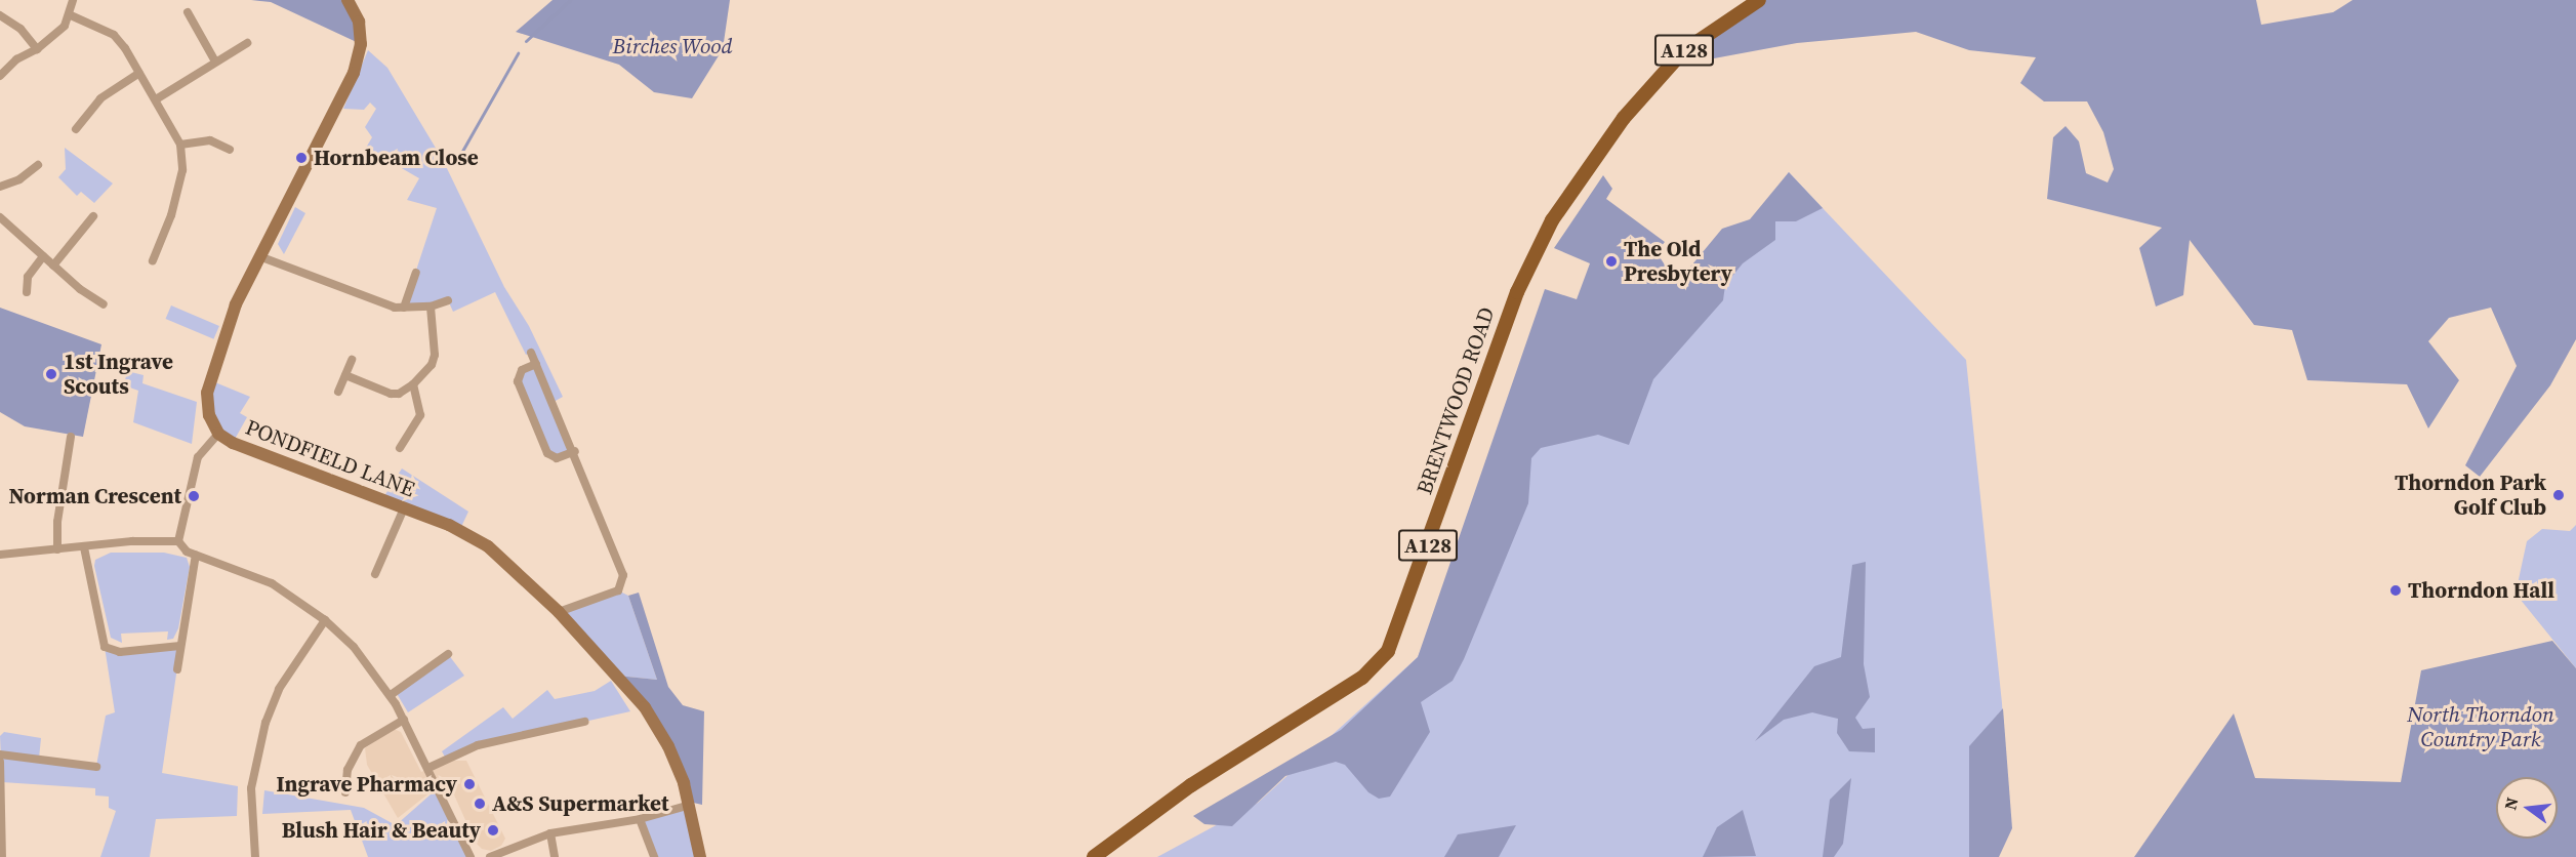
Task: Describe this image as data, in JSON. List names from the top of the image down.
{
  "streets": {
    "main road": ["A128", "BRENTWOOD ROAD"],
    "street": ["PONDFIELD LANE"]
  },
  "parks": ["Birches Wood", "North Thorndon Country Park"],
  "places": [
    "Hornbeam Close",
    "The Old Presbytery",
    "1st Ingrave Scouts",
    "Thorndon Park Golf Club",
    "Norman Crescent",
    "Thorndon Hall",
    "Ingrave Pharmacy",
    "A&S Supermarket",
    "Blush Hair & Beauty"
  ],
  "north": "left"
}
